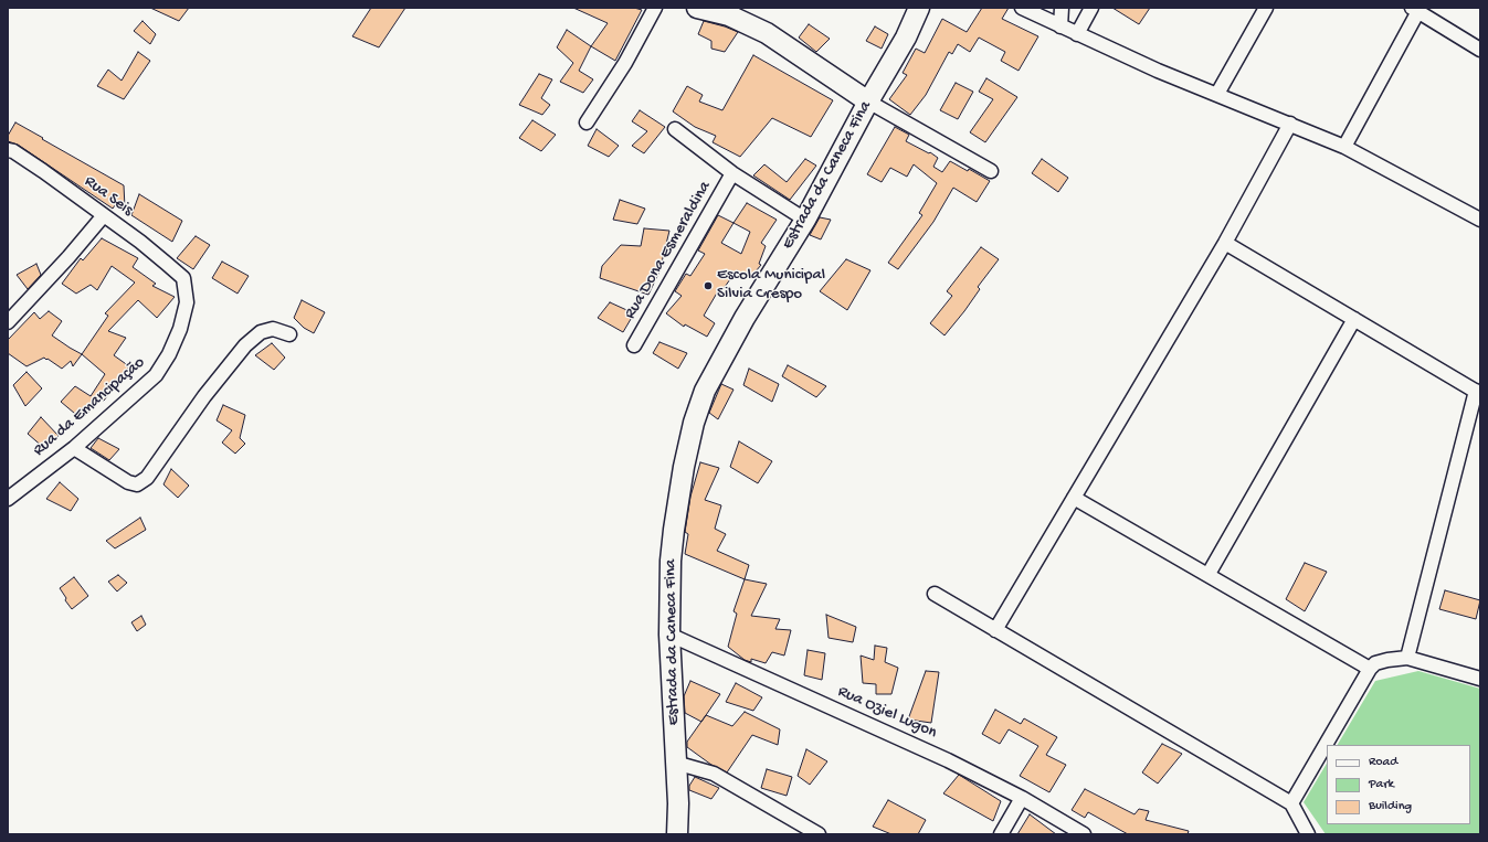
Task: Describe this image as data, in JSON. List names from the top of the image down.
{
  "streets": {
    "street": [
      "Estrada da Caneca Fina",
      "Rua Seis",
      "Rua Dona Esmeraldina",
      "Rua da Emancipação",
      "Rua Oziel Lugon"
    ]
  },
  "crossings": [
    ["Estrada da Caneca Fina", "Rua Oziel Lugon"],
    ["Rua Seis", "Rua da Emancipação"]
  ],
  "places": ["Escola Municipal Silvia Crespo"],
  "legend": ["Road", "Park", "Building"]
}
